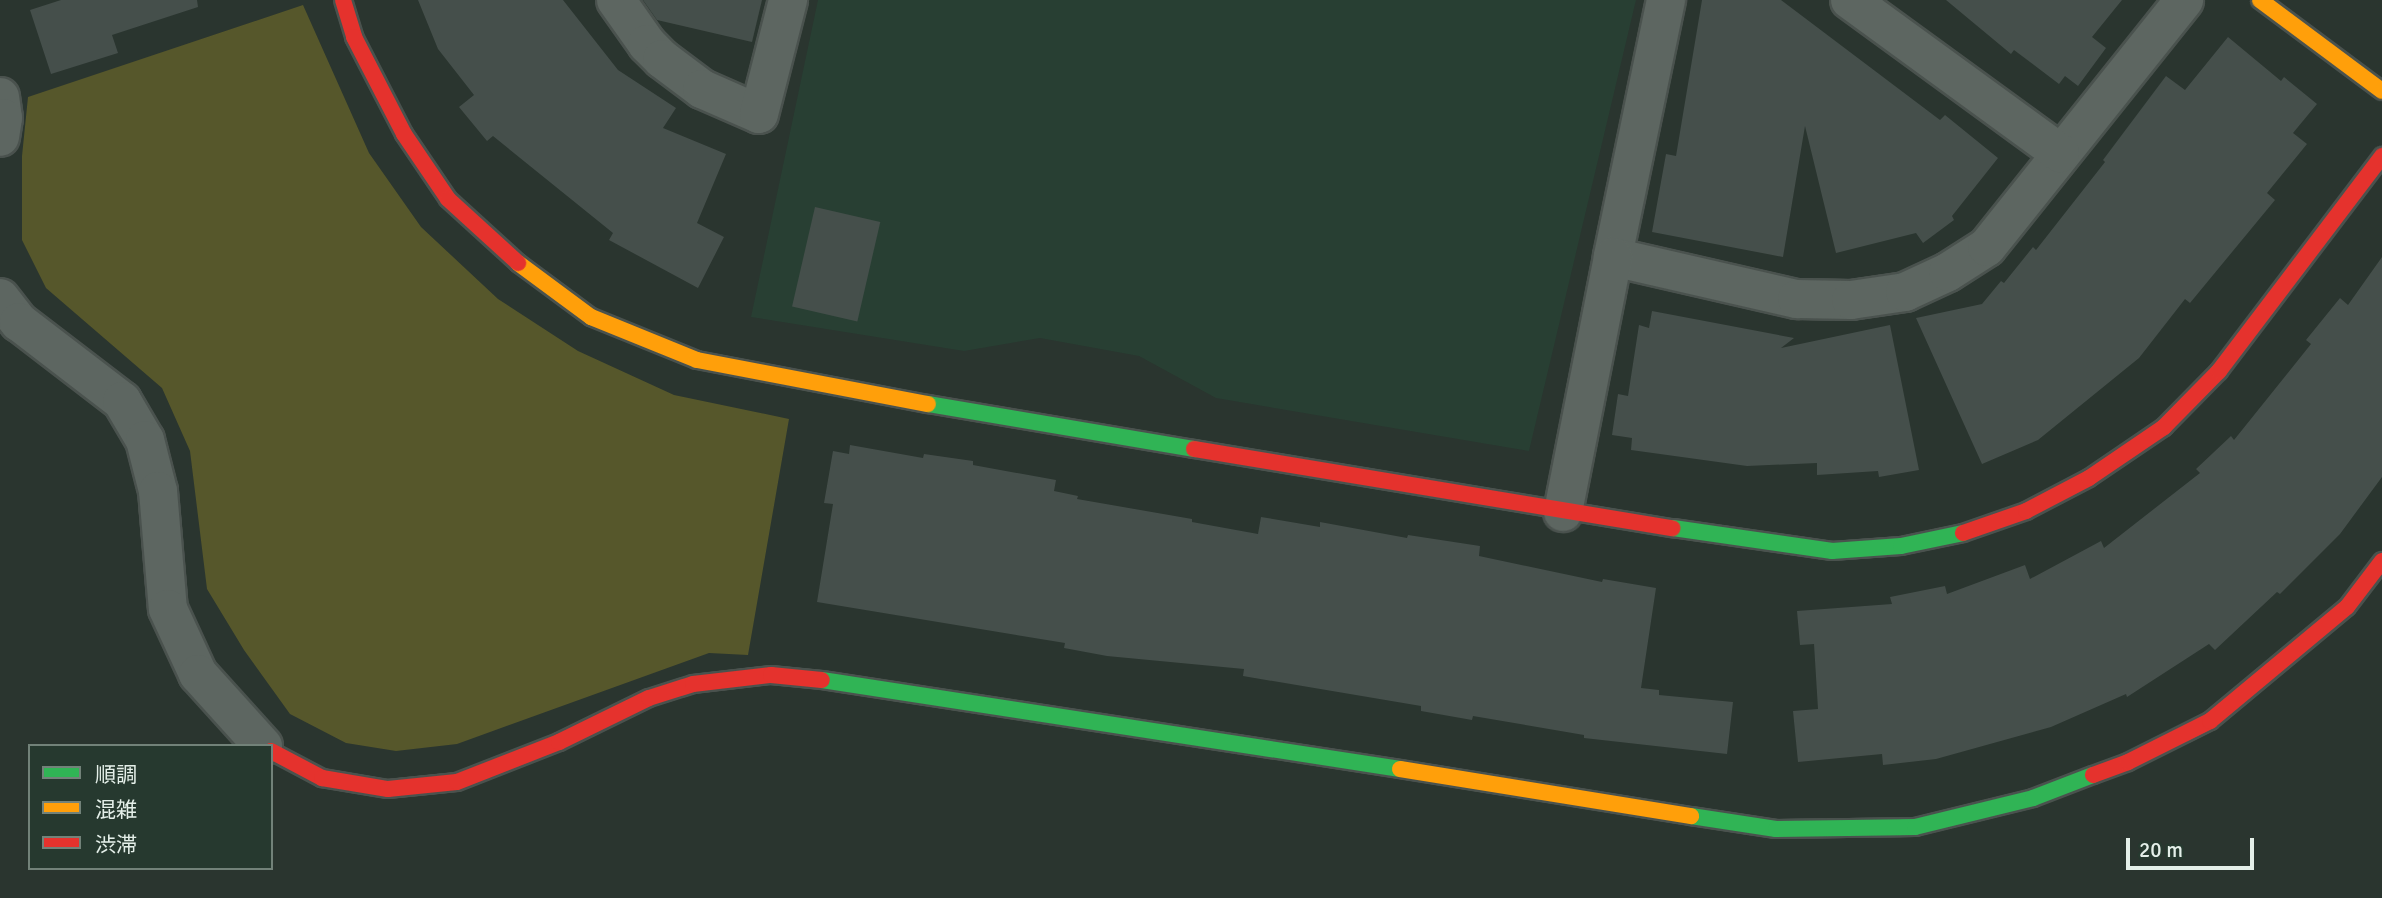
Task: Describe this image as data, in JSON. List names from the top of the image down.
{
  "legend": ["順調", "混雑", "渋滞"],
  "scale_bar": "20 m"
}
